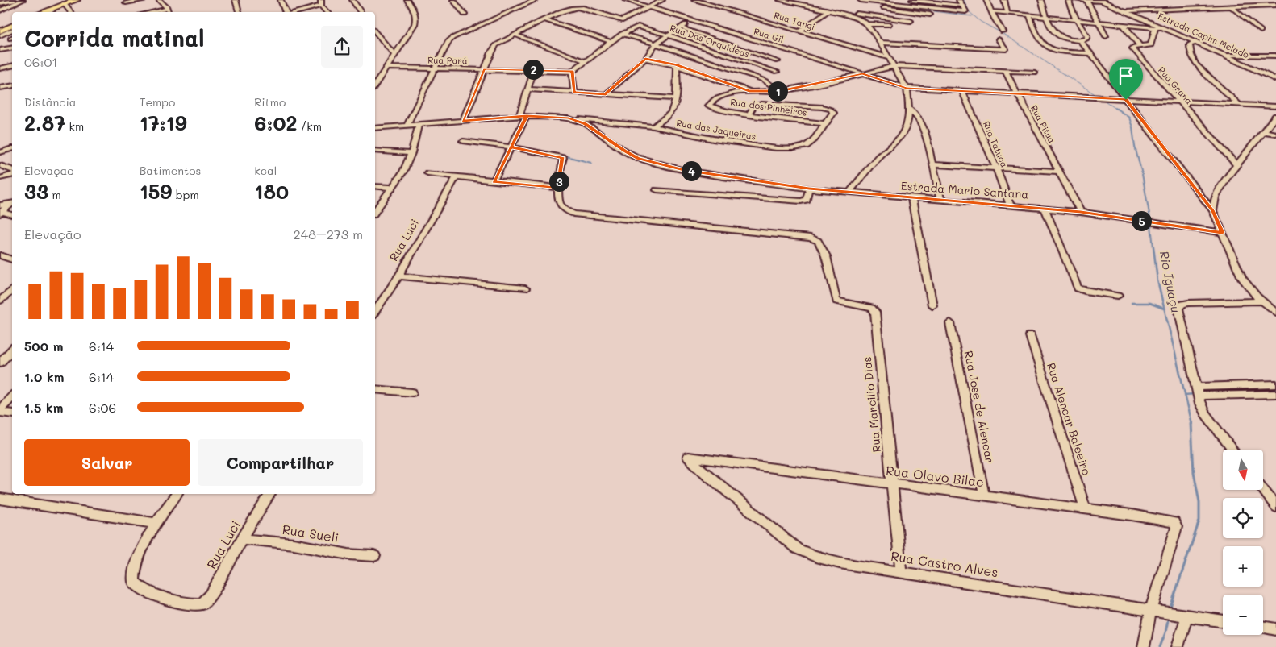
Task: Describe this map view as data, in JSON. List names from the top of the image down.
{
  "streets": {
    "street": [
      "Rua Tangi",
      "Rua Gil",
      "Estrada Capim Melado",
      "Rua Das Orquideas",
      "Rua Pará",
      "Rua Grana",
      "Rua dos Pinheiros",
      "Rua Pitua",
      "Rua das Jaqueiras",
      "Rua Tatuca",
      "Estrada Mario Santana",
      "Rua Luci",
      "Rua Marcilio Dias",
      "Rua Jose de Alencar",
      "Rua Alencar Baleeiro",
      "Rua Olavo Bilac",
      "Rua Sueli",
      "Rua Castro Alves"
    ]
  },
  "crossings": [
    ["Rua Gil", "Rua Grana"],
    ["Rua Gil", "Rua Pitua"],
    ["Rua Gil", "Rua Tatuca"],
    ["Rua dos Pinheiros", "Rua das Jaqueiras"],
    ["Rua Pitua", "Estrada Mario Santana"],
    ["Rua das Jaqueiras", "Estrada Mario Santana"],
    ["Rua Tatuca", "Estrada Mario Santana"],
    ["Rua Luci", "Rua Sueli"],
    ["Rua Marcilio Dias", "Rua Olavo Bilac"],
    ["Rua Marcilio Dias", "Rua Castro Alves"],
    ["Rua Jose de Alencar", "Rua Olavo Bilac"],
    ["Rua Alencar Baleeiro", "Rua Olavo Bilac"],
    ["Rua Olavo Bilac", "Rua Castro Alves"]
  ],
  "water": ["Rio Iguaçu"],
  "north": "bottom",
  "page": {
    "heading": ["Corrida matinal", "06:01"],
    "pins": [
      "2",
      "1",
      "4",
      "3",
      "5"
    ],
    "stats": [
      ["Distância", "2.87 km"],
      ["Tempo", "17:19"],
      ["Ritmo", "6:02 /km"],
      ["Elevação", "33 m"],
      ["Batimentos", "159 bpm"],
      ["kcal", "180"]
    ],
    "chart": ["Elevação", "248–273 m"],
    "list": [
      {
        "name": "500 m",
        "note": "6:14"
      },
      {
        "name": "1.0 km",
        "note": "6:14"
      },
      {
        "name": "1.5 km",
        "note": "6:06"
      }
    ],
    "buttons": ["Salvar", "Compartilhar"],
    "map_buttons": ["+", "−"]
  }
}
